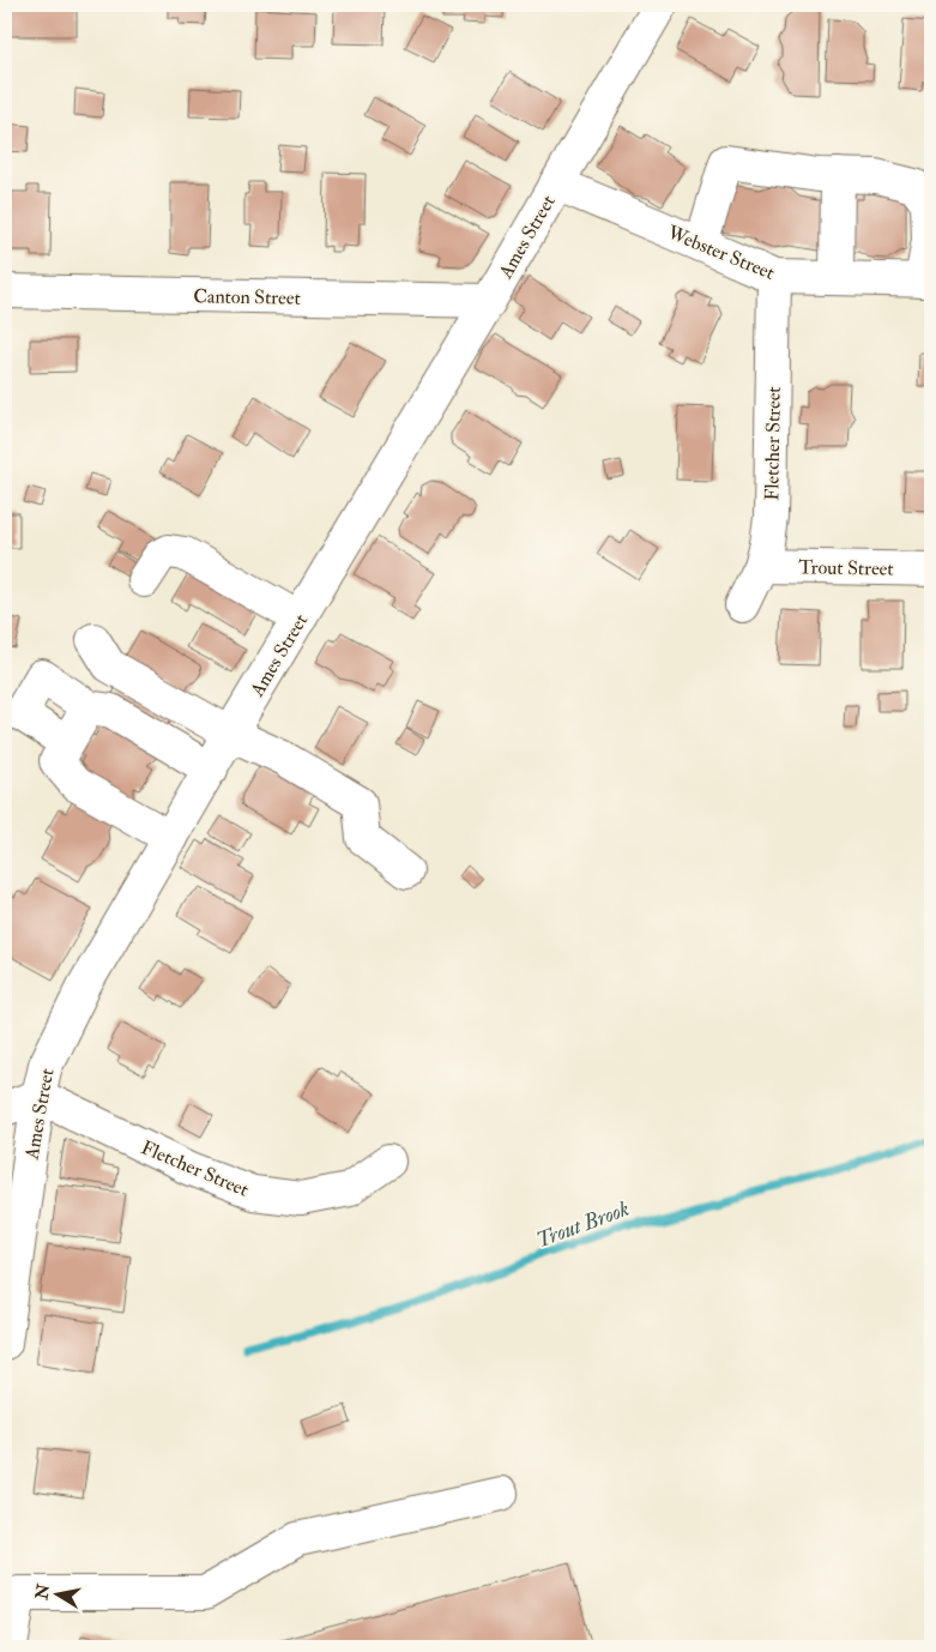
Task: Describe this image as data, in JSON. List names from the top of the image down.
{
  "streets": {
    "street": [
      "Ames Street",
      "Webster Street",
      "Canton Street",
      "Fletcher Street",
      "Trout Street"
    ]
  },
  "crossings": [
    ["Ames Street", "Webster Street"],
    ["Ames Street", "Canton Street"],
    ["Ames Street", "Fletcher Street"],
    ["Webster Street", "Fletcher Street"],
    ["Fletcher Street", "Trout Street"]
  ],
  "water": ["Trout Brook"],
  "north": "left"
}
